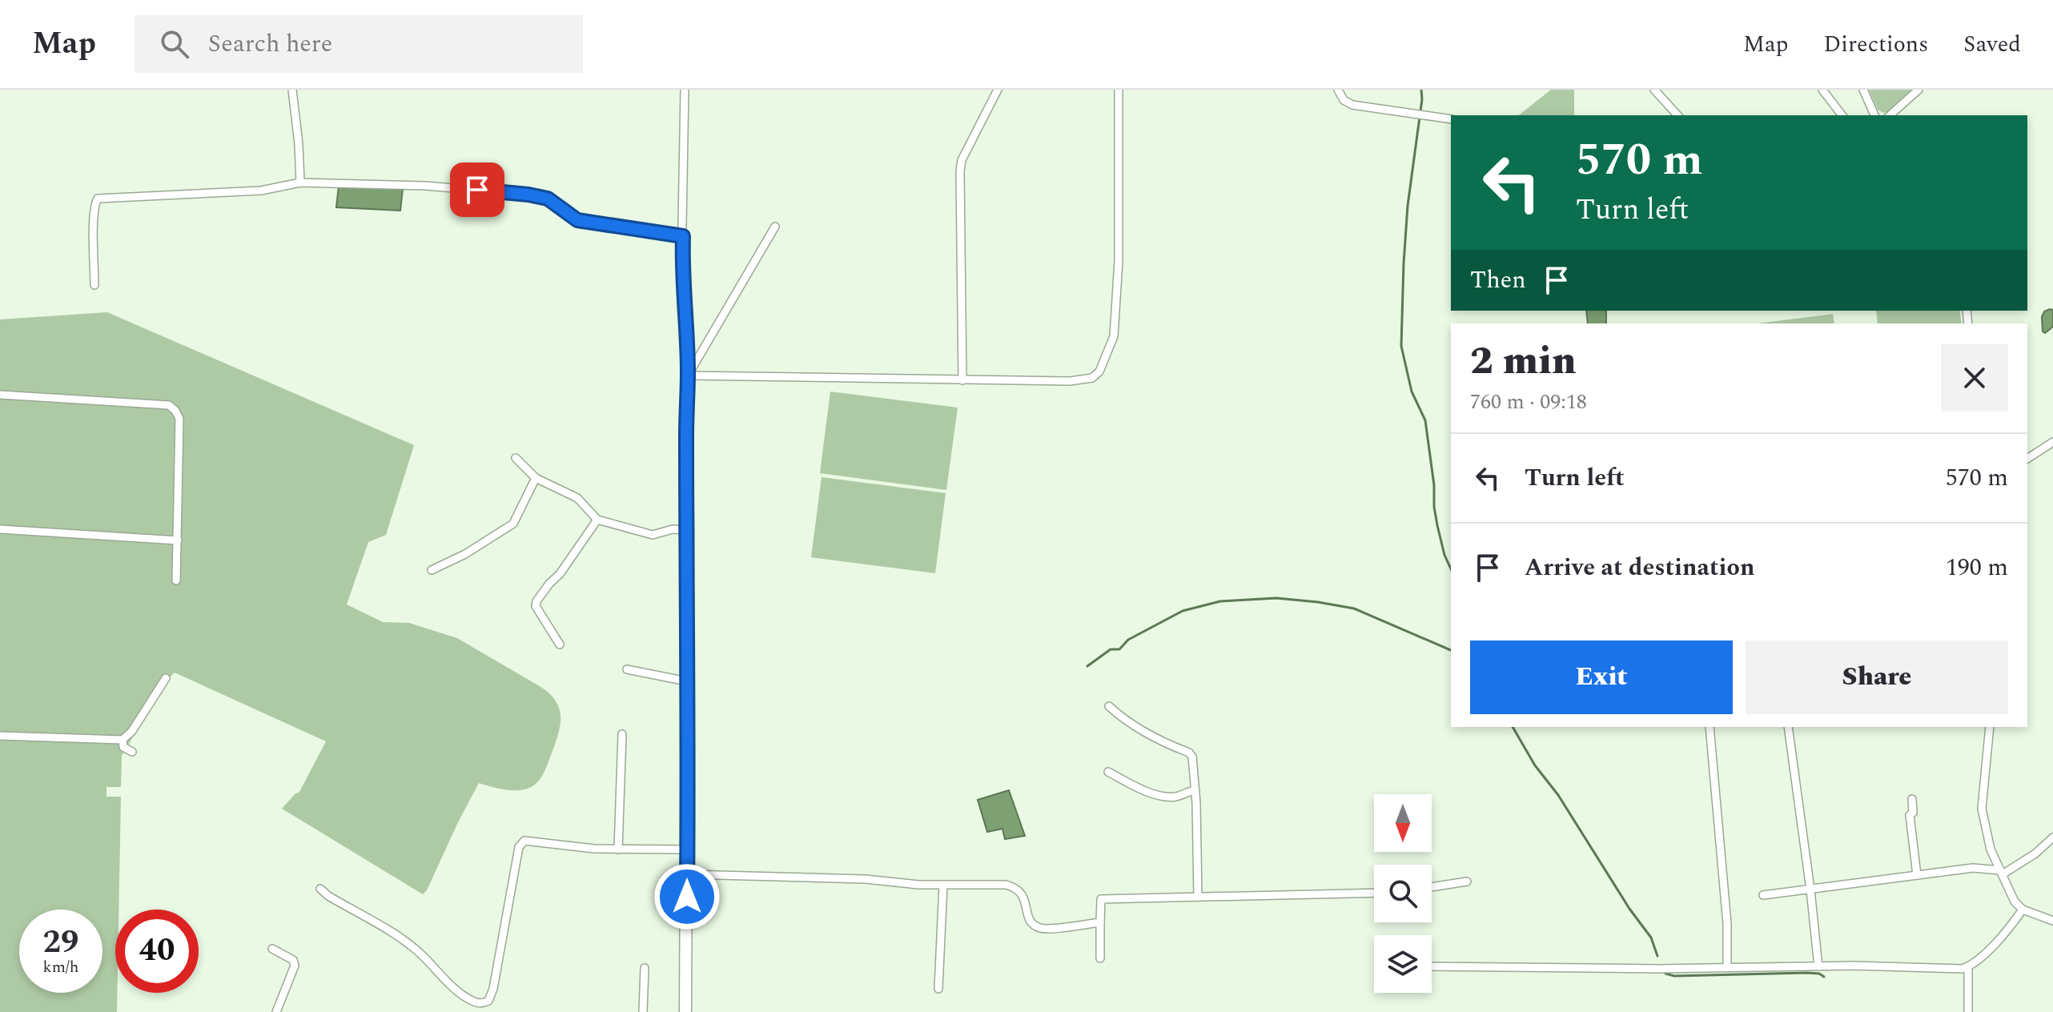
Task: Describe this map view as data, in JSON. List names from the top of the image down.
{
  "north": "bottom",
  "page": {
    "header": "Map",
    "search": "Search here",
    "nav": ["Map", "Directions", "Saved"],
    "turn": ["570 m", "Turn left"],
    "then": "Then",
    "heading": ["2 min", "760 m · 09:18"],
    "list": [
      {
        "name": "Turn left",
        "value": "570 m"
      },
      {
        "name": "Arrive at destination",
        "value": "190 m"
      }
    ],
    "buttons": ["Exit", "Share"],
    "speed": "29 km/h",
    "limit": "40"
  }
}
